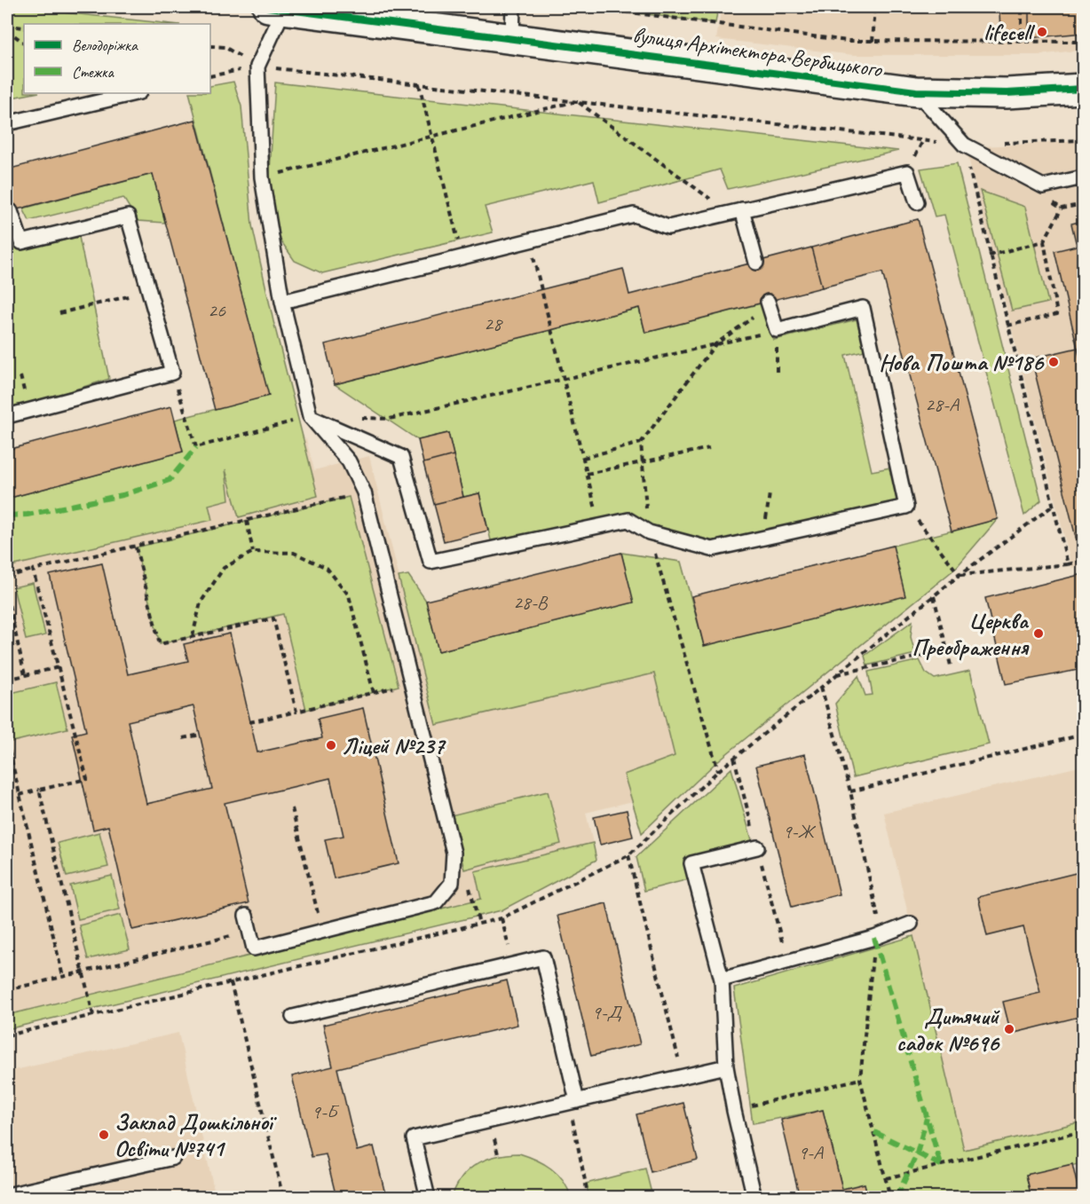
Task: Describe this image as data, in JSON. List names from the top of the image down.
{
  "streets": {
    "street": ["вулиця Архітектора Вербицького"]
  },
  "places": [
    "lifecell",
    "Нова Пошта №186",
    "Церква Преображення",
    "Ліцей №237",
    "Дитячий садок №696",
    "Заклад Дошкільної Освіти №741"
  ],
  "house_numbers": [
    "26",
    "28",
    "28-А",
    "28-В",
    "9-Ж",
    "9-Д",
    "9-Б",
    "9-А"
  ],
  "legend": ["Велодоріжка", "Стежка"]
}
